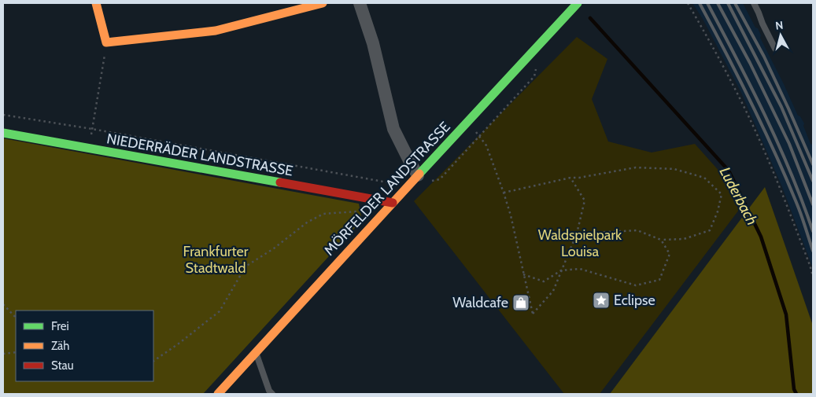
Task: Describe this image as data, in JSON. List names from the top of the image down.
{
  "streets": {
    "street": ["NIEDERRÄDER LANDSTRASSE", "MÖRFELDER LANDSTRASSE"]
  },
  "crossings": [
    ["NIEDERRÄDER LANDSTRASSE", "MÖRFELDER LANDSTRASSE"]
  ],
  "water": ["Luderbach"],
  "parks": ["Waldspielpark Louisa", "Frankfurter Stadtwald"],
  "places": {
    "place": ["Eclipse"],
    "shop": ["Waldcafe"]
  },
  "legend": ["Frei", "Zäh", "Stau"],
  "north": "top"
}
